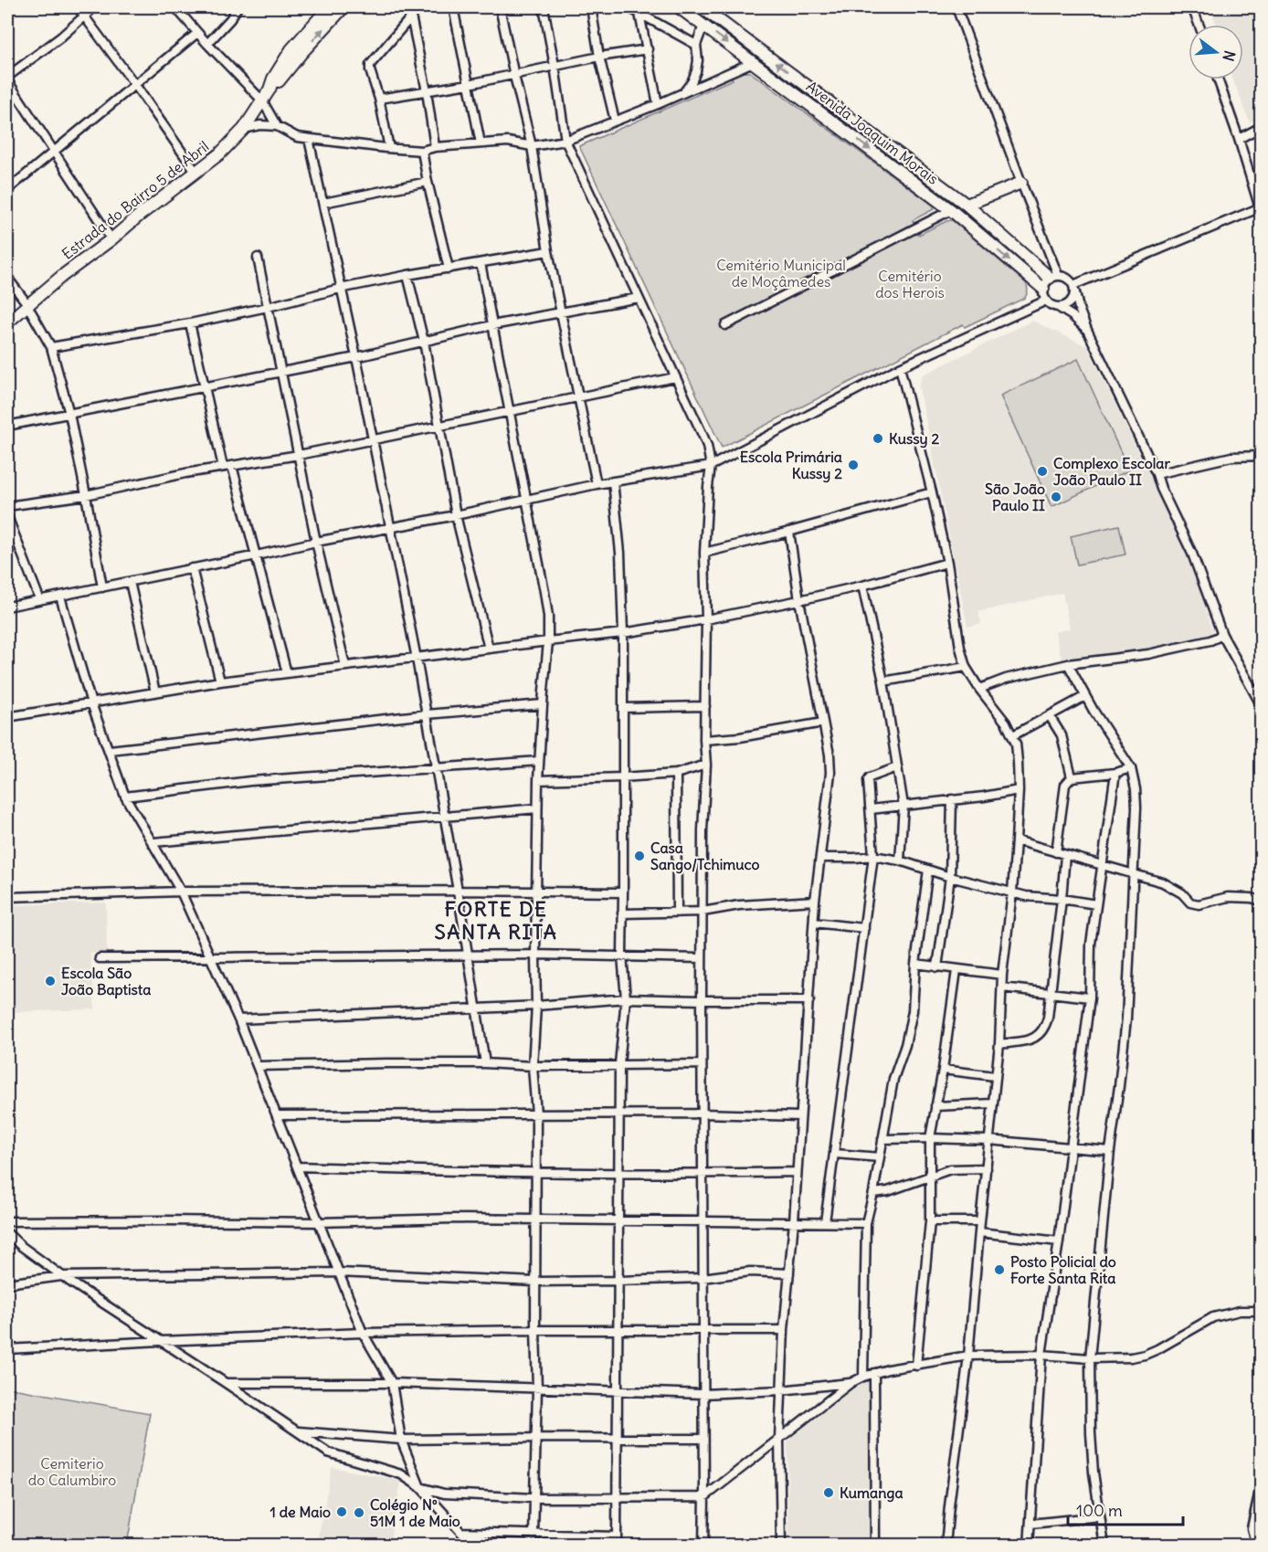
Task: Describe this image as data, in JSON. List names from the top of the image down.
{
  "streets": {
    "street": ["Avenida Joaquim Morais", "Estrada do Bairro 5 de Abril"]
  },
  "districts": ["FORTE DE SANTA RITA"],
  "parks": ["Cemitério Municipal de Moçâmedes", "Cemitério dos Herois", "Cemiterio do Calumbiro"],
  "places": [
    "Kussy 2",
    "Escola Primária Kussy 2",
    "Complexo Escolar João Paulo II",
    "São João Paulo II",
    "Casa Sango/Tchimuco",
    "Escola São João Baptista",
    "Posto Policial do Forte Santa Rita",
    "Kumanga",
    "1 de Maio",
    "Colégio Nº 51M 1 de Maio"
  ],
  "scale_bar": "100 m",
  "north": "right"
}
